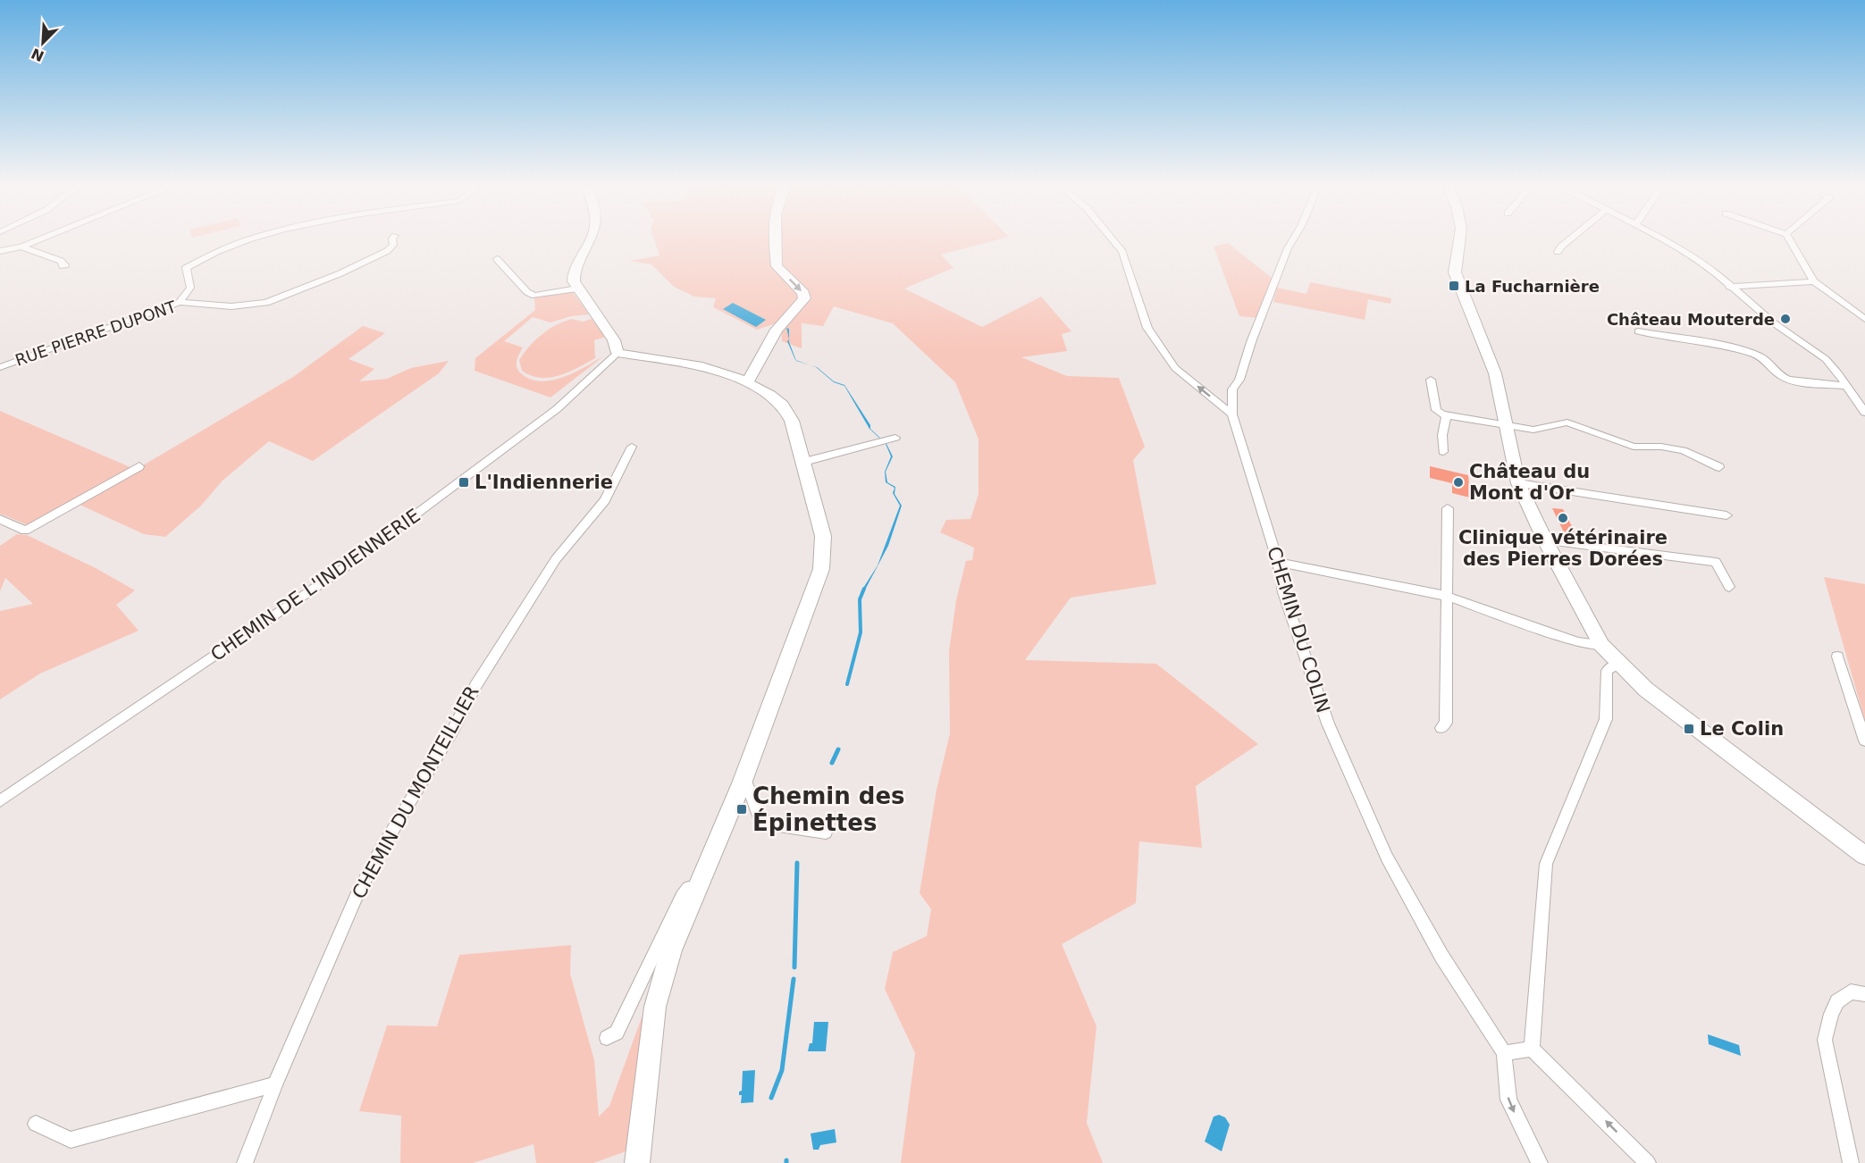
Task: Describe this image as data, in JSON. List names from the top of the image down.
{
  "streets": {
    "street": [
      "RUE PIERRE DUPONT",
      "CHEMIN DE L'INDIENNERIE",
      "CHEMIN DU COLIN",
      "CHEMIN DU MONTEILLIER"
    ]
  },
  "places": {
    "transit": [
      "La Fucharnière",
      "L'Indiennerie",
      "Le Colin",
      "Chemin des Épinettes"
    ],
    "other": ["Château Mouterde", "Château du Mont d'Or", "Clinique vétérinaire des Pierres Dorées"]
  },
  "north": "bottom left"
}
